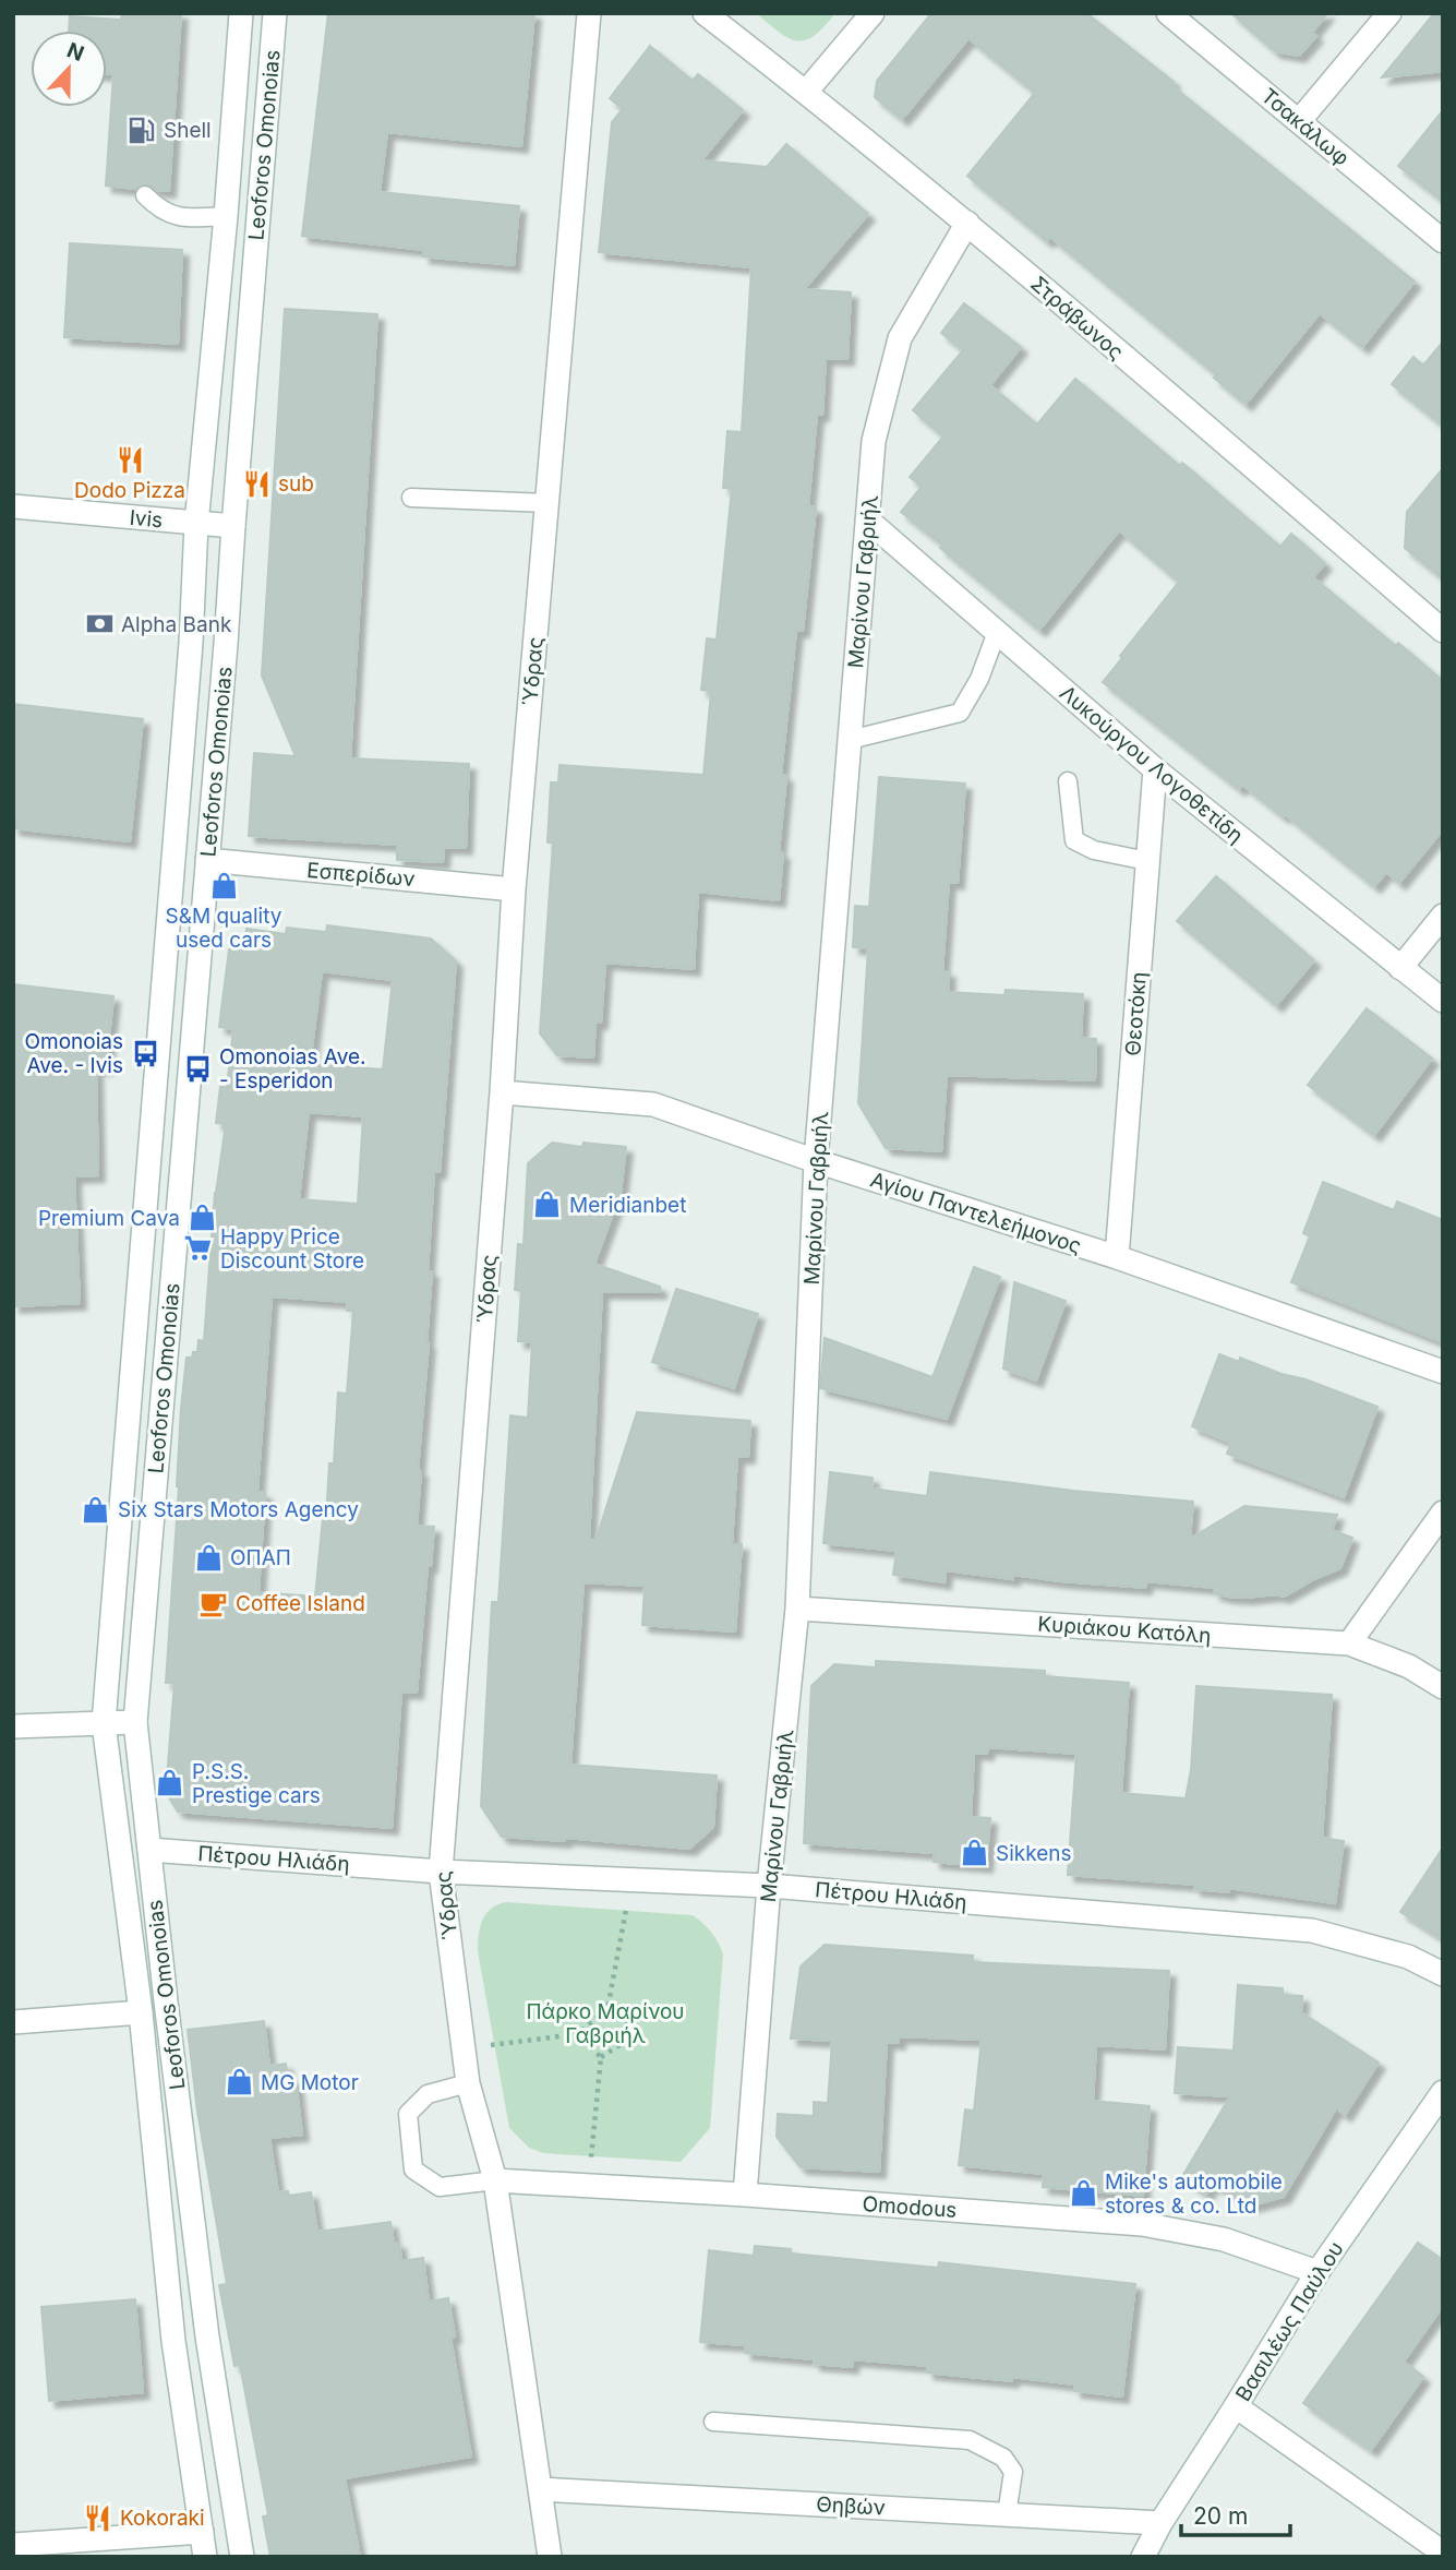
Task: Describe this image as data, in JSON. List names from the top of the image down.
{
  "streets": {
    "street": [
      "Τσακάλωφ",
      "Leoforos Omonoias",
      "Στράβωνος",
      "Ivis",
      "Μαρίνου Γαβριήλ",
      "Ύδρας",
      "Λυκούργου Λογοθετίδη",
      "Εσπερίδων",
      "Θεοτόκη",
      "Αγίου Παντελεήμονος",
      "Κυριάκου Κατόλη",
      "Πέτρου Ηλιάδη",
      "Omodous",
      "Βασιλέως Παύλου",
      "Θηβών"
    ]
  },
  "crossings": [
    ["Leoforos Omonoias", "Ivis"],
    ["Leoforos Omonoias", "Εσπερίδων"],
    ["Leoforos Omonoias", "Πέτρου Ηλιάδη"],
    ["Στράβωνος", "Μαρίνου Γαβριήλ"],
    ["Μαρίνου Γαβριήλ", "Λυκούργου Λογοθετίδη"],
    ["Μαρίνου Γαβριήλ", "Αγίου Παντελεήμονος"],
    ["Μαρίνου Γαβριήλ", "Κυριάκου Κατόλη"],
    ["Μαρίνου Γαβριήλ", "Πέτρου Ηλιάδη"],
    ["Μαρίνου Γαβριήλ", "Omodous"],
    ["Ύδρας", "Εσπερίδων"],
    ["Ύδρας", "Αγίου Παντελεήμονος"],
    ["Ύδρας", "Πέτρου Ηλιάδη"],
    ["Ύδρας", "Omodous"],
    ["Ύδρας", "Θηβών"],
    ["Λυκούργου Λογοθετίδη", "Θεοτόκη"],
    ["Θεοτόκη", "Αγίου Παντελεήμονος"],
    ["Omodous", "Βασιλέως Παύλου"],
    ["Βασιλέως Παύλου", "Θηβών"]
  ],
  "parks": ["Πάρκο Μαρίνου Γαβριήλ"],
  "places": {
    "fuel station": ["Shell"],
    "restaurant": ["Dodo Pizza", "sub", "Kokoraki"],
    "bank": ["Alpha Bank"],
    "shop": [
      "S&M quality used cars",
      "Meridianbet",
      "Premium Cava",
      "Six Stars Motors Agency",
      "ΟΠΑΠ",
      "P.S.S. Prestige cars",
      "Sikkens",
      "MG Motor",
      "Mike's automobile stores & co. Ltd"
    ],
    "bus stop": ["Omonoias Ave. - Ivis", "Omonoias Ave. - Esperidon"],
    "supermarket": ["Happy Price Discount Store"],
    "cafe": ["Coffee Island"]
  },
  "scale_bar": "20 m",
  "north": "top"
}
